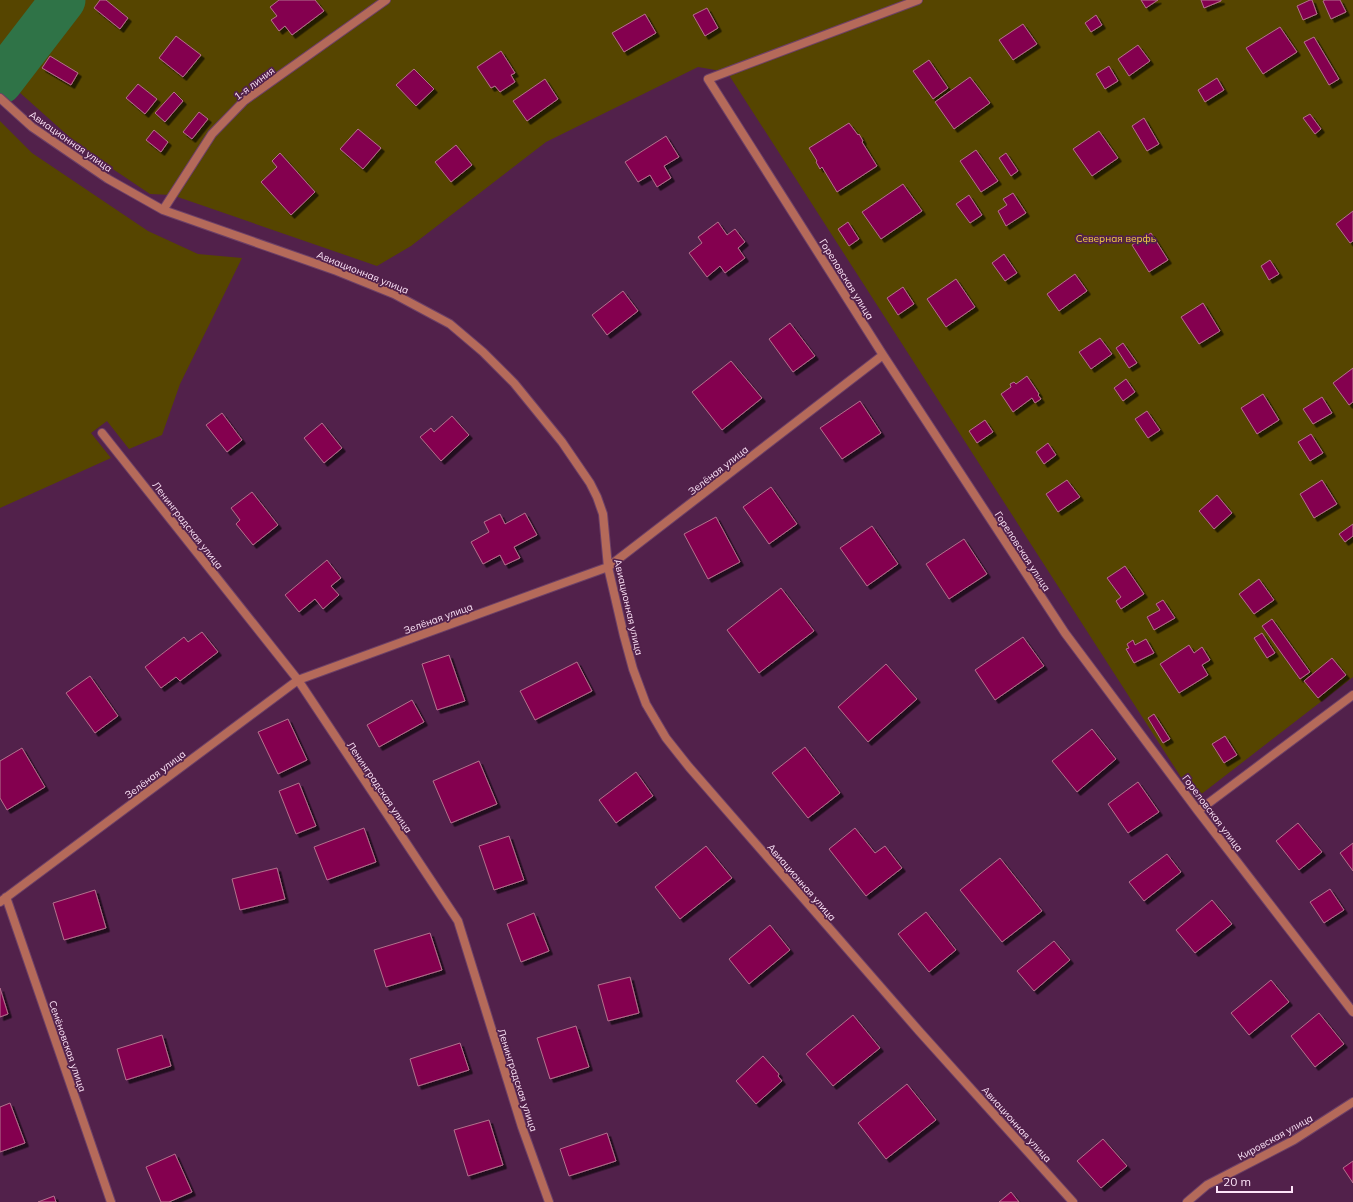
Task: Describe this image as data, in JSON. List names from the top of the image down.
{
  "streets": {
    "street": [
      "1-я линия",
      "Авиационная улица",
      "Гореловская улица",
      "Зелёная улица",
      "Ленинградская улица",
      "Семёновская улица",
      "Кировская улица"
    ]
  },
  "crossings": [
    ["1-я линия", "Авиационная улица"],
    ["Авиационная улица", "Зелёная улица"],
    ["Гореловская улица", "Зелёная улица"],
    ["Зелёная улица", "Ленинградская улица"],
    ["Зелёная улица", "Семёновская улица"]
  ],
  "parks": ["Северная верфь"],
  "scale_bar": "20 m"
}
